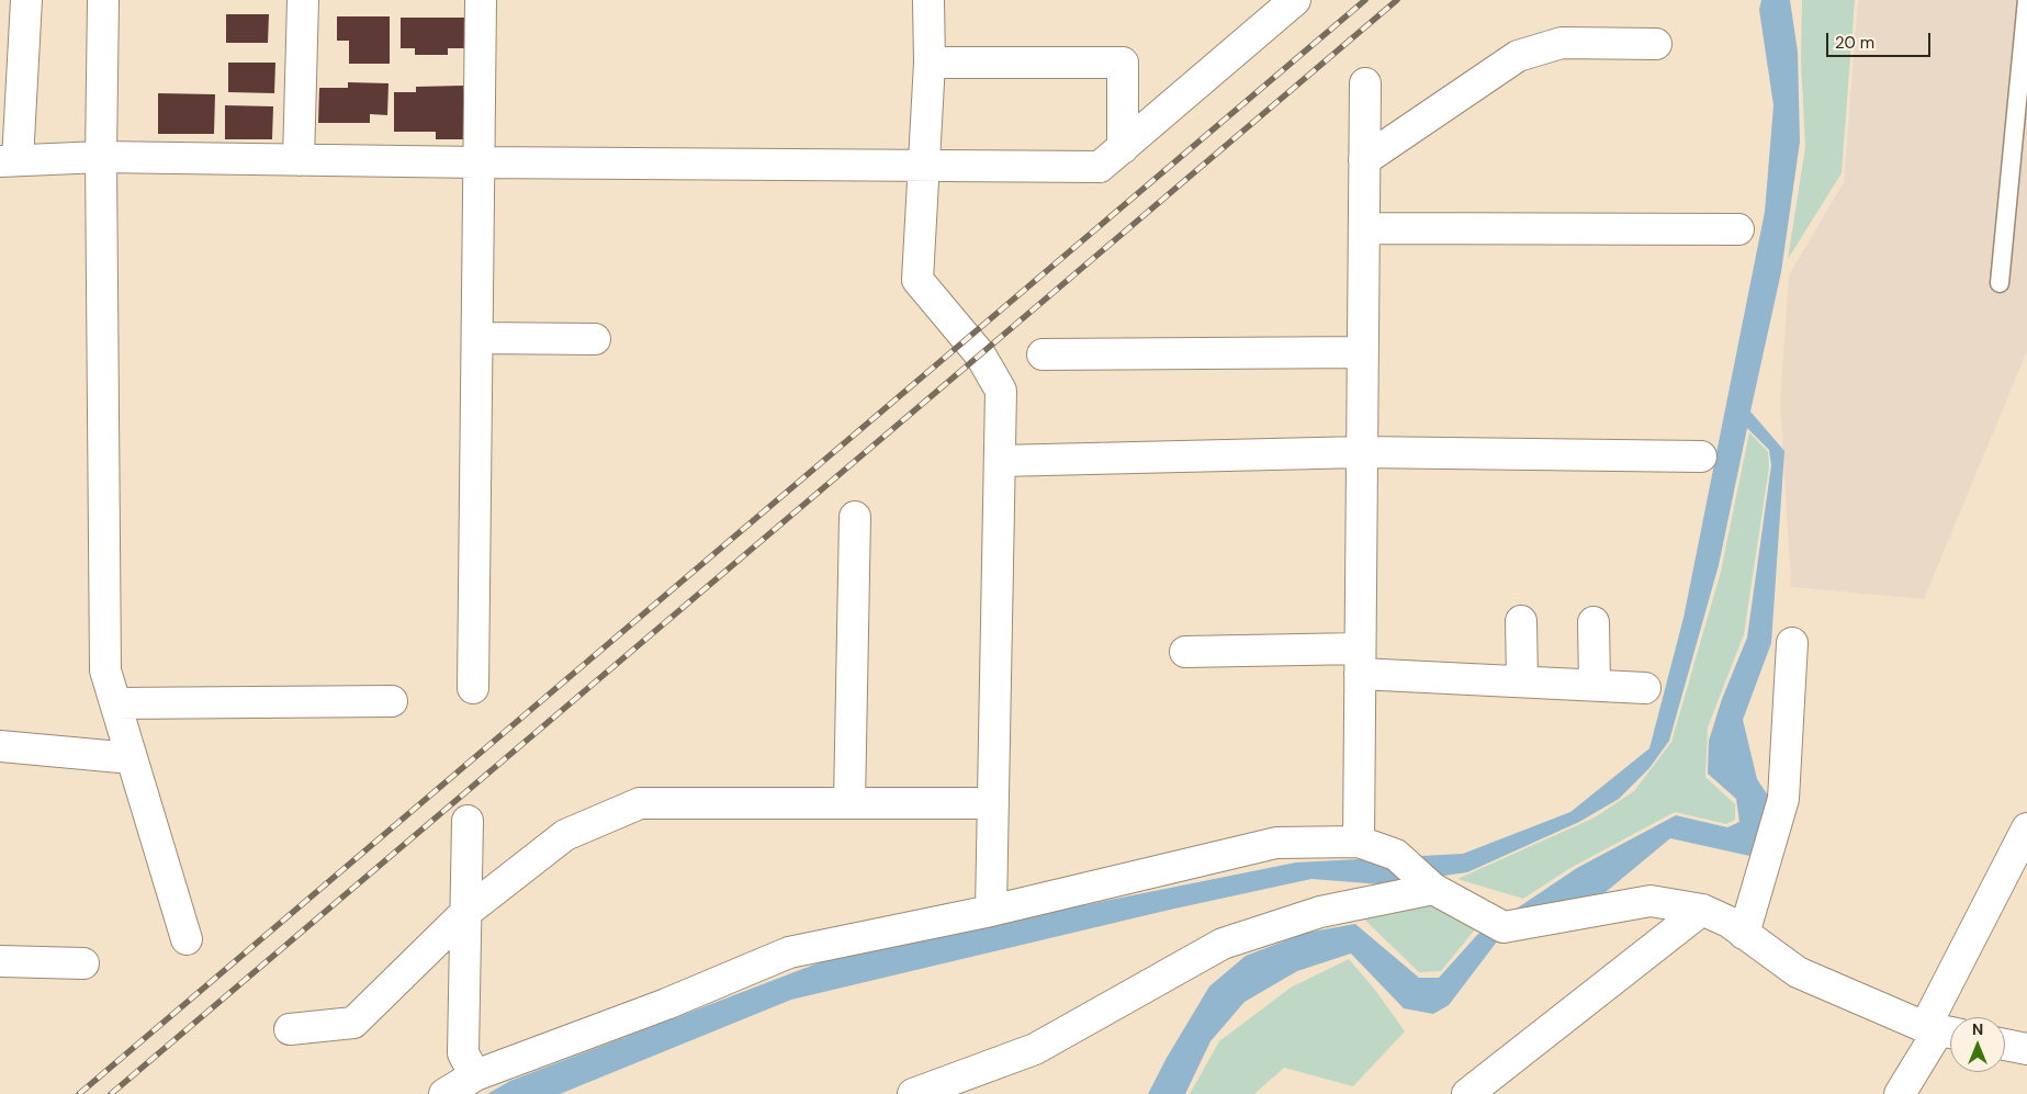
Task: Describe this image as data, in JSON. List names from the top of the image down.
{
  "scale_bar": "20 m",
  "north": "top"
}
